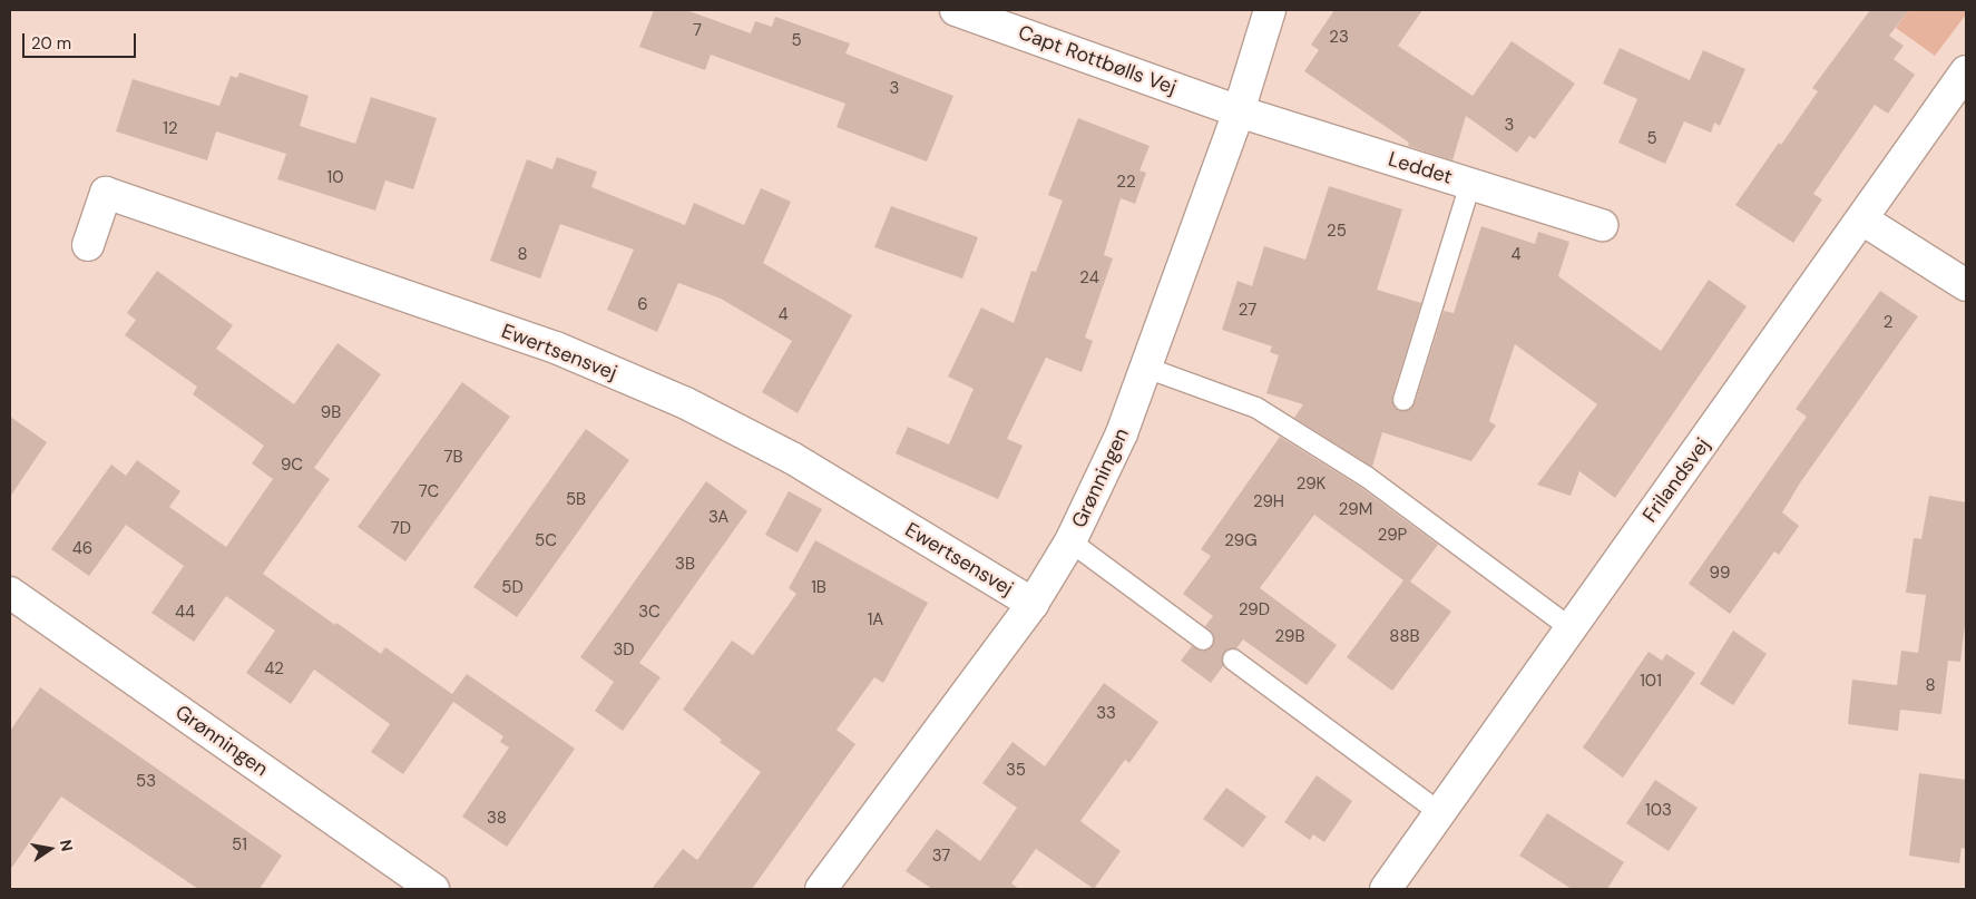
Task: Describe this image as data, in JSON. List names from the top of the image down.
{
  "streets": {
    "street": [
      "Capt Rottbølls Vej",
      "Leddet",
      "Ewertsensvej",
      "Grønningen",
      "Frilandsvej"
    ]
  },
  "crossings": [
    ["Capt Rottbølls Vej", "Leddet"],
    ["Capt Rottbølls Vej", "Grønningen"],
    ["Leddet", "Grønningen"],
    ["Ewertsensvej", "Grønningen"]
  ],
  "house_numbers": [
    "7",
    "23",
    "5",
    "3",
    "3",
    "12",
    "5",
    "10",
    "22",
    "25",
    "8",
    "4",
    "24",
    "6",
    "27",
    "4",
    "2",
    "9B",
    "7B",
    "9C",
    "29K",
    "7C",
    "5B",
    "29H",
    "29M",
    "3A",
    "7D",
    "29P",
    "5C",
    "29G",
    "46",
    "3B",
    "99",
    "5D",
    "1B",
    "29D",
    "44",
    "3C",
    "1A",
    "29B",
    "88B",
    "3D",
    "42",
    "101",
    "8",
    "33",
    "35",
    "53",
    "103",
    "38",
    "51",
    "37"
  ],
  "scale_bar": "20 m",
  "north": "right"
}
